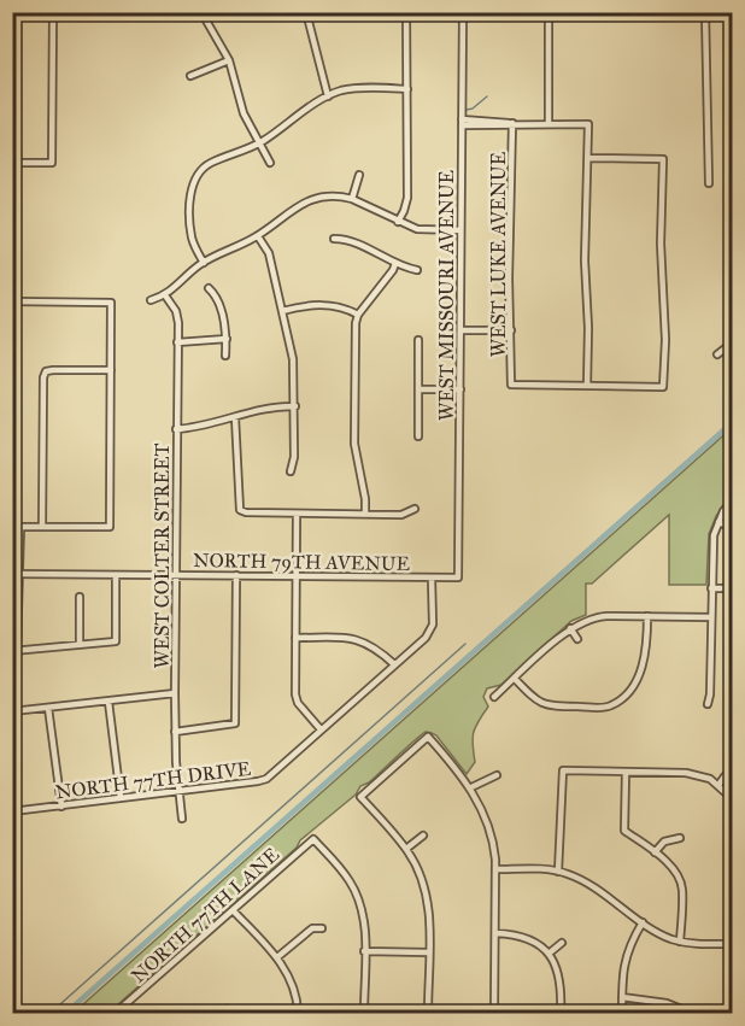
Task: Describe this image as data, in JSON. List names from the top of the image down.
{
  "streets": {
    "street": [
      "WEST LUKE AVENUE",
      "WEST MISSOURI AVENUE",
      "WEST COLTER STREET",
      "NORTH 79TH AVENUE",
      "NORTH 77TH DRIVE",
      "NORTH 77TH LANE"
    ]
  },
  "crossings": [
    ["WEST MISSOURI AVENUE", "NORTH 79TH AVENUE"],
    ["WEST COLTER STREET", "NORTH 79TH AVENUE"],
    ["WEST COLTER STREET", "NORTH 77TH DRIVE"],
    ["NORTH 79TH AVENUE", "NORTH 77TH DRIVE"]
  ]
}
